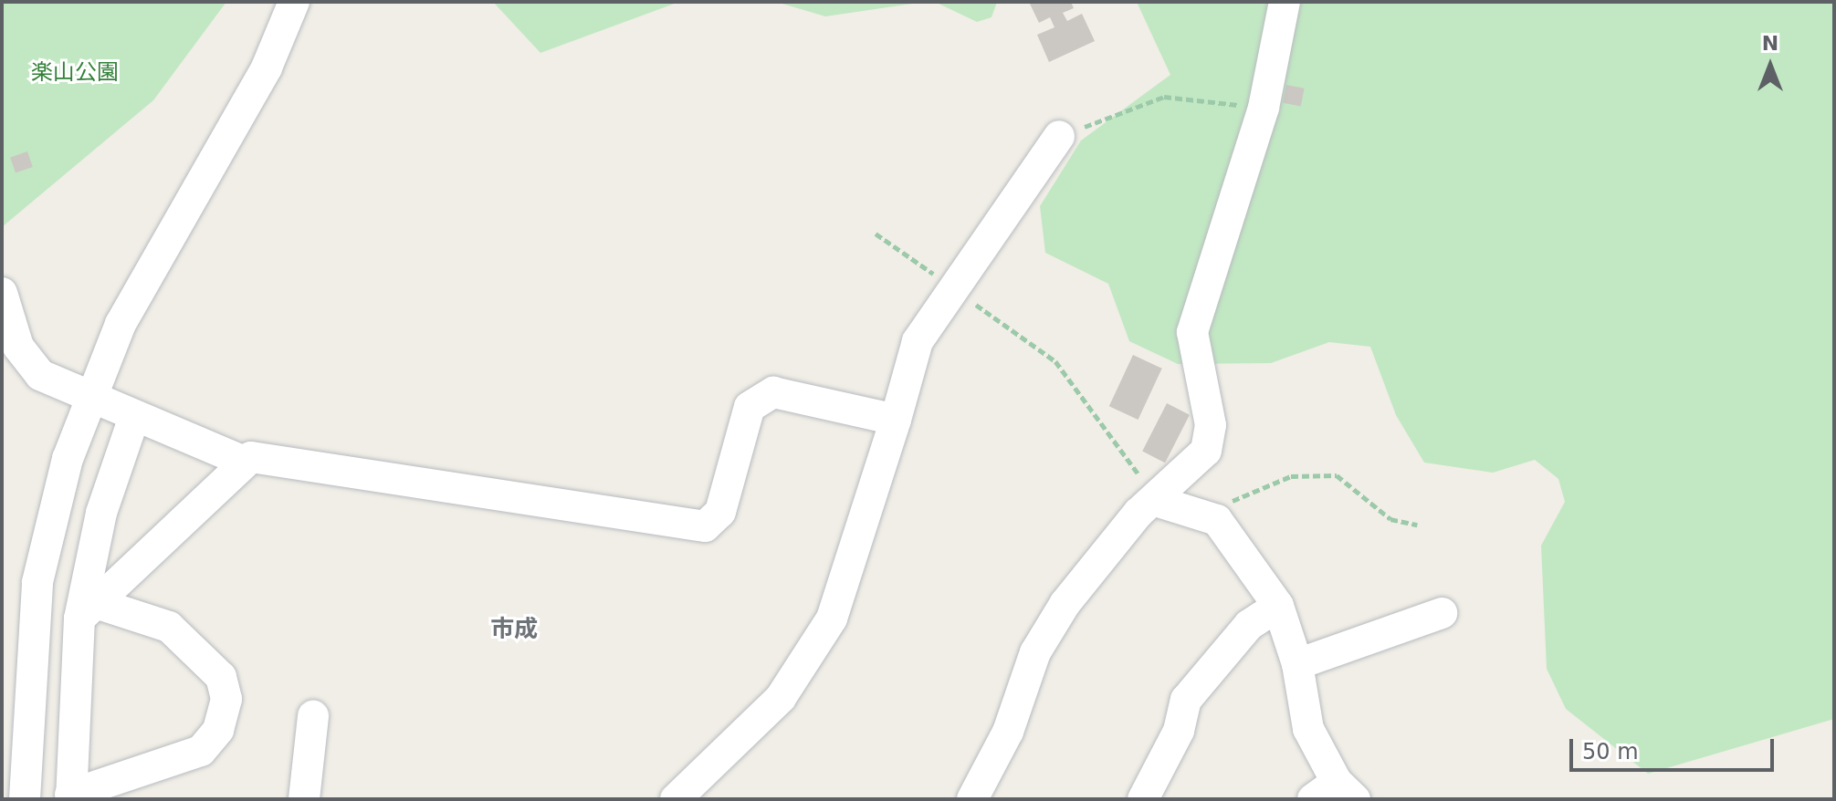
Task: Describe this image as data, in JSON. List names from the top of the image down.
{
  "districts": ["市成"],
  "parks": ["楽山公園"],
  "scale_bar": "50 m",
  "north": "top"
}
